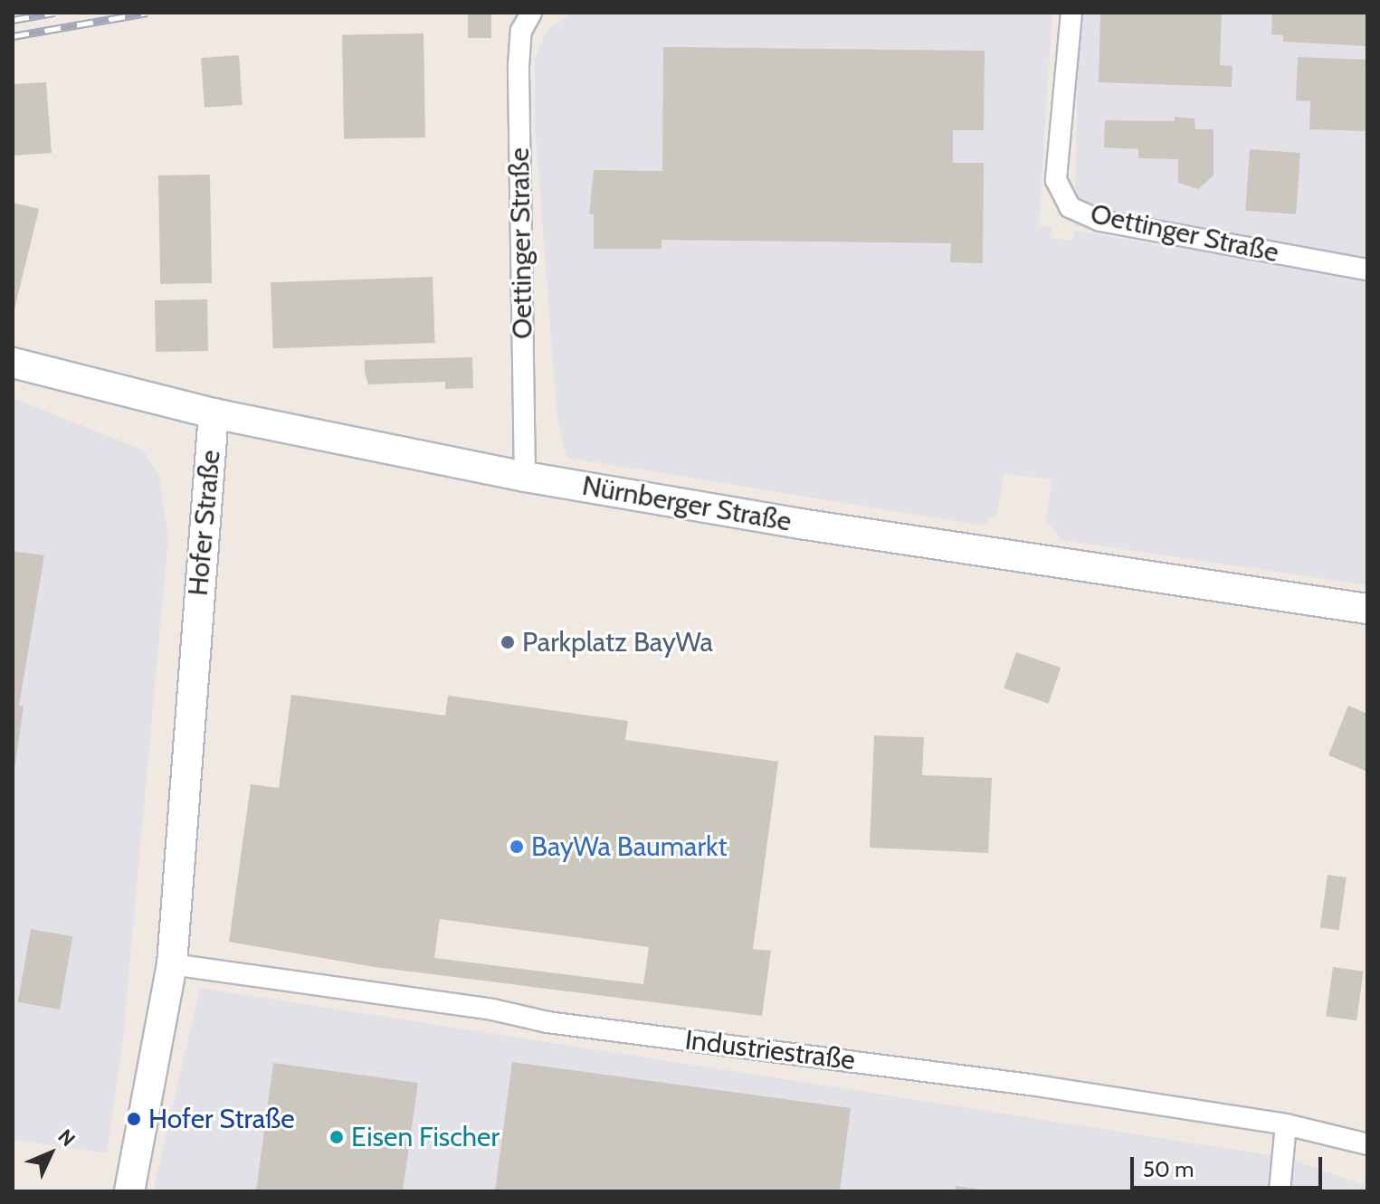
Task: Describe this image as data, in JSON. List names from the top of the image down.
{
  "streets": {
    "main road": ["Nürnberger Straße", "Hofer Straße"],
    "street": ["Oettinger Straße", "Industriestraße"]
  },
  "crossings": [
    ["Oettinger Straße", "Nürnberger Straße"],
    ["Nürnberger Straße", "Hofer Straße"],
    ["Hofer Straße", "Industriestraße"]
  ],
  "places": [
    "Parkplatz BayWa",
    "BayWa Baumarkt",
    "Hofer Straße",
    "Eisen Fischer"
  ],
  "scale_bar": "50 m",
  "north": "top right"
}
